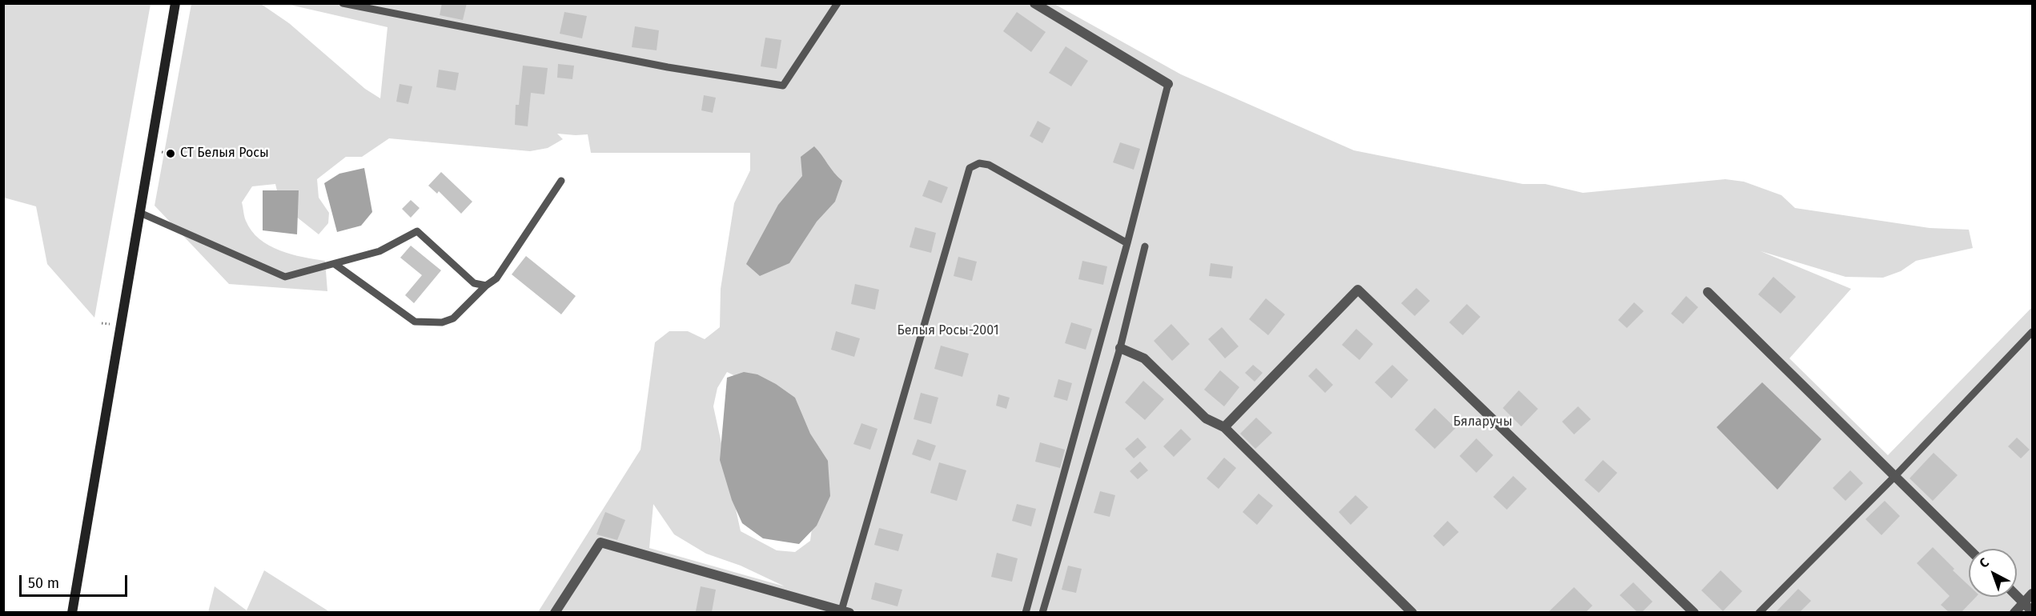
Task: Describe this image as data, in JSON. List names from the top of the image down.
{
  "parks": ["Белыя Росы-2001", "Бяларучы"],
  "places": ["СТ Белыя Росы"],
  "scale_bar": "50 m",
  "north": "top left"
}
